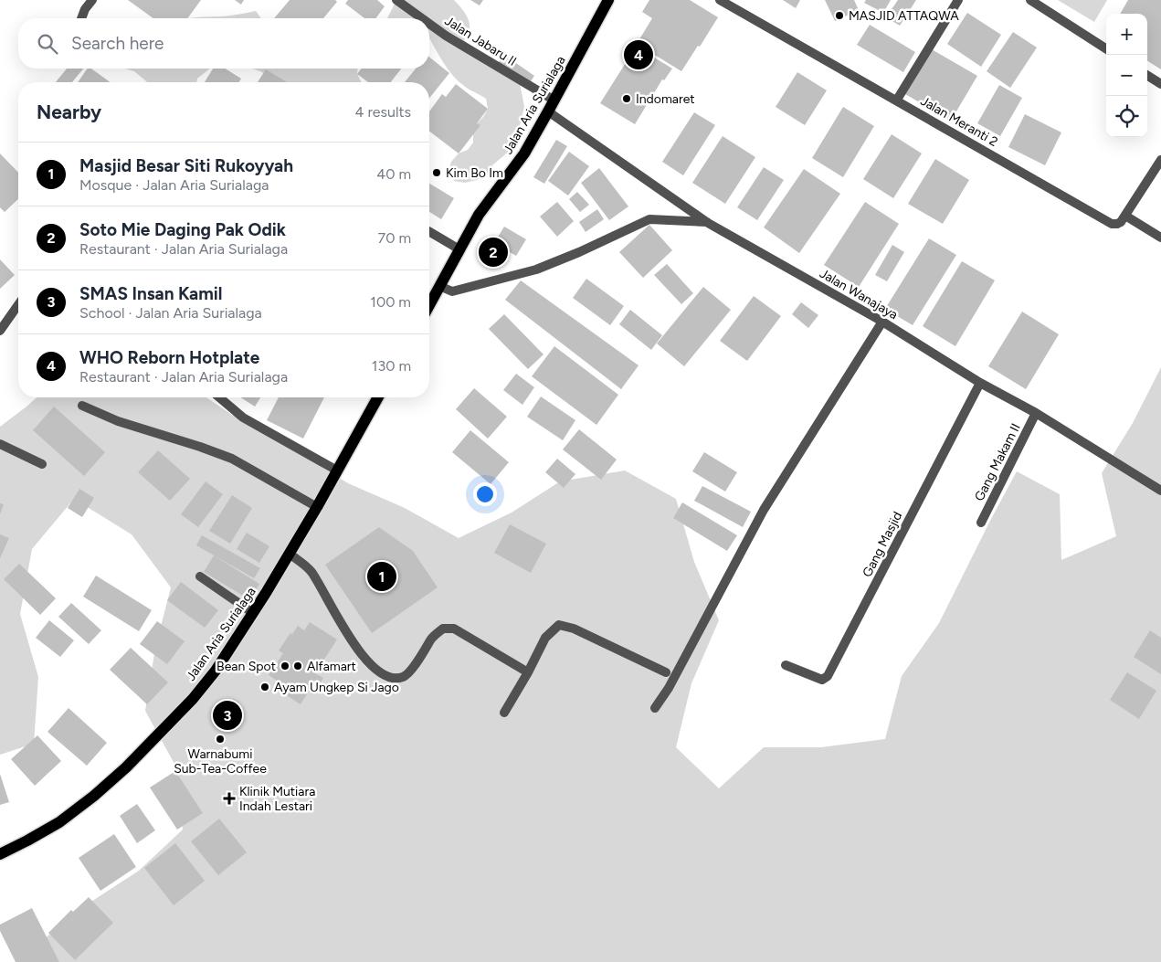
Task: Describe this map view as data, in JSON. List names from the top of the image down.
{
  "streets": {
    "main road": ["Jalan Aria Surialaga"],
    "street": [
      "Jalan Jabaru II",
      "Jalan Meranti 2",
      "Jalan Wanajaya",
      "Gang Makam II",
      "Gang Masjid"
    ]
  },
  "crossings": [
    ["Jalan Jabaru II", "Jalan Aria Surialaga"],
    ["Jalan Aria Surialaga", "Jalan Wanajaya"],
    ["Jalan Wanajaya", "Gang Makam II"],
    ["Jalan Wanajaya", "Gang Masjid"]
  ],
  "places": {
    "other": [
      "MASJID ATTAQWA",
      "Indomaret",
      "Kim Bo Im",
      "Bean Spot",
      "Alfamart",
      "Ayam Ungkep Si Jago",
      "Warnabumi Sub-Tea-Coffee"
    ],
    "health": ["Klinik Mutiara Indah Lestari"]
  },
  "page": {
    "map_buttons": ["+", "−"],
    "search": "Search here",
    "pins": [
      "4",
      "2",
      "1",
      "3"
    ],
    "heading": ["Nearby", "4 results"],
    "list": [
      {
        "mark": "1",
        "name": "Masjid Besar Siti Rukoyyah",
        "note": "Mosque · Jalan Aria Surialaga",
        "value": "40 m"
      },
      {
        "mark": "2",
        "name": "Soto Mie Daging Pak Odik",
        "note": "Restaurant · Jalan Aria Surialaga",
        "value": "70 m"
      },
      {
        "mark": "3",
        "name": "SMAS Insan Kamil",
        "note": "School · Jalan Aria Surialaga",
        "value": "100 m"
      },
      {
        "mark": "4",
        "name": "WHO Reborn Hotplate",
        "note": "Restaurant · Jalan Aria Surialaga",
        "value": "130 m"
      }
    ]
  }
}
